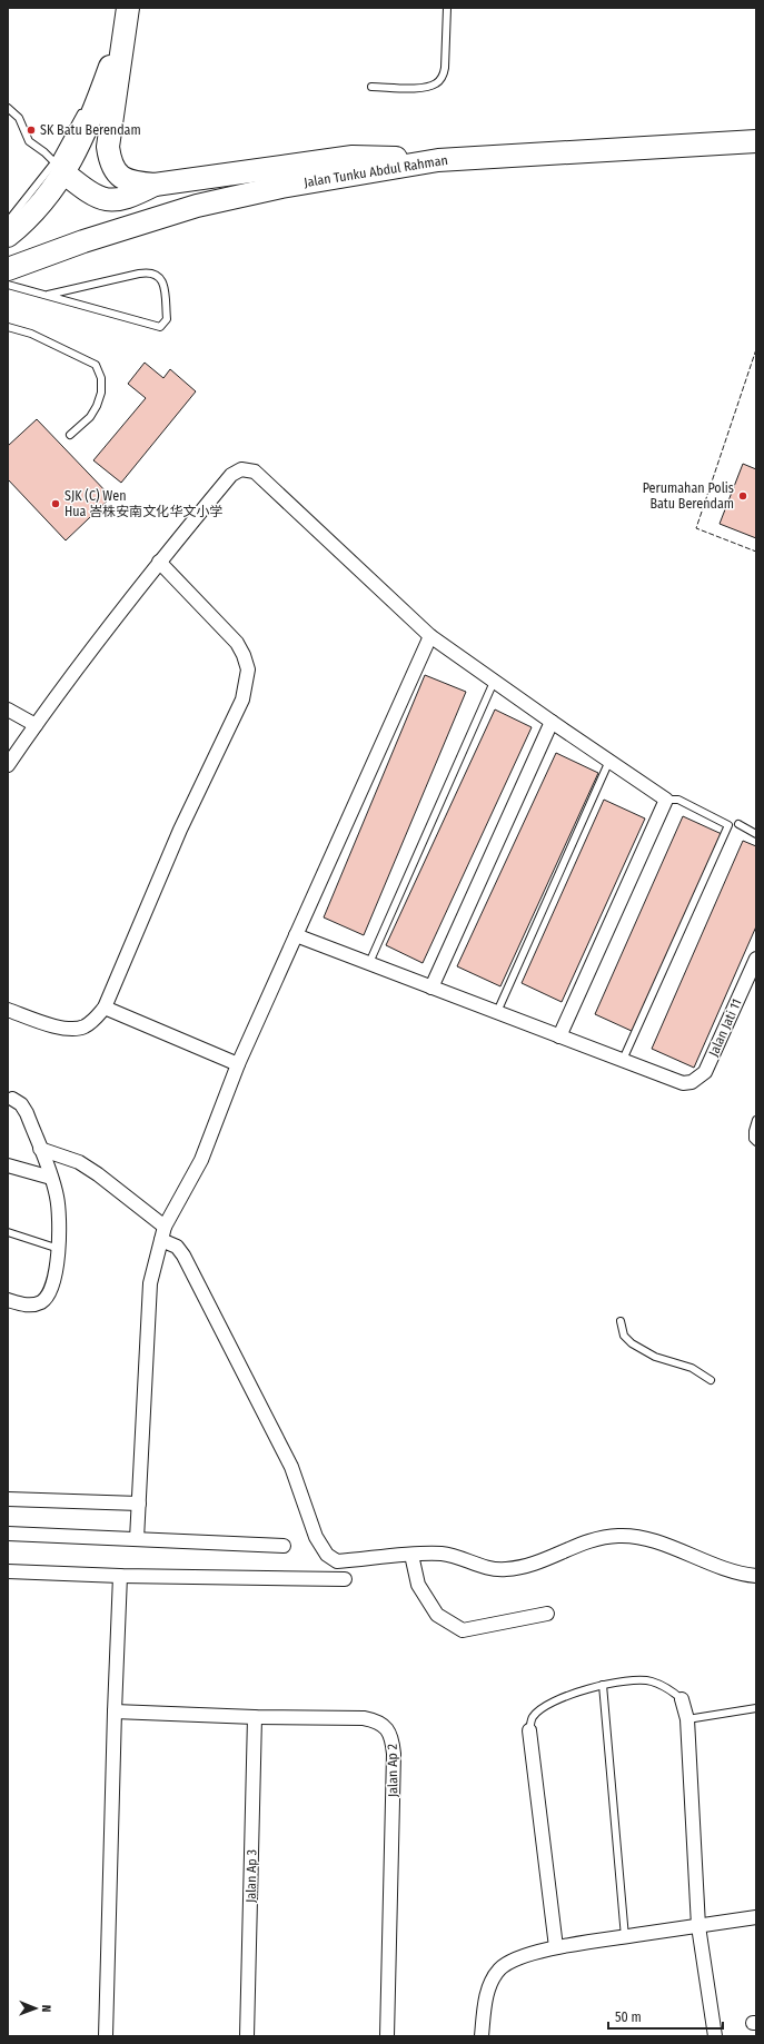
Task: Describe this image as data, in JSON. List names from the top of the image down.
{
  "streets": {
    "main road": ["Jalan Tunku Abdul Rahman"],
    "street": ["Jalan Jati 11", "Jalan Ap 2", "Jalan Ap 3"]
  },
  "crossings": [
    ["Jalan Ap 2", "Jalan Ap 3"]
  ],
  "places": ["SK Batu Berendam", "Perumahan Polis Batu Berendam", "SJK (C) Wen Hua 峇株安南文化华文小学"],
  "scale_bar": "50 m",
  "north": "right"
}
